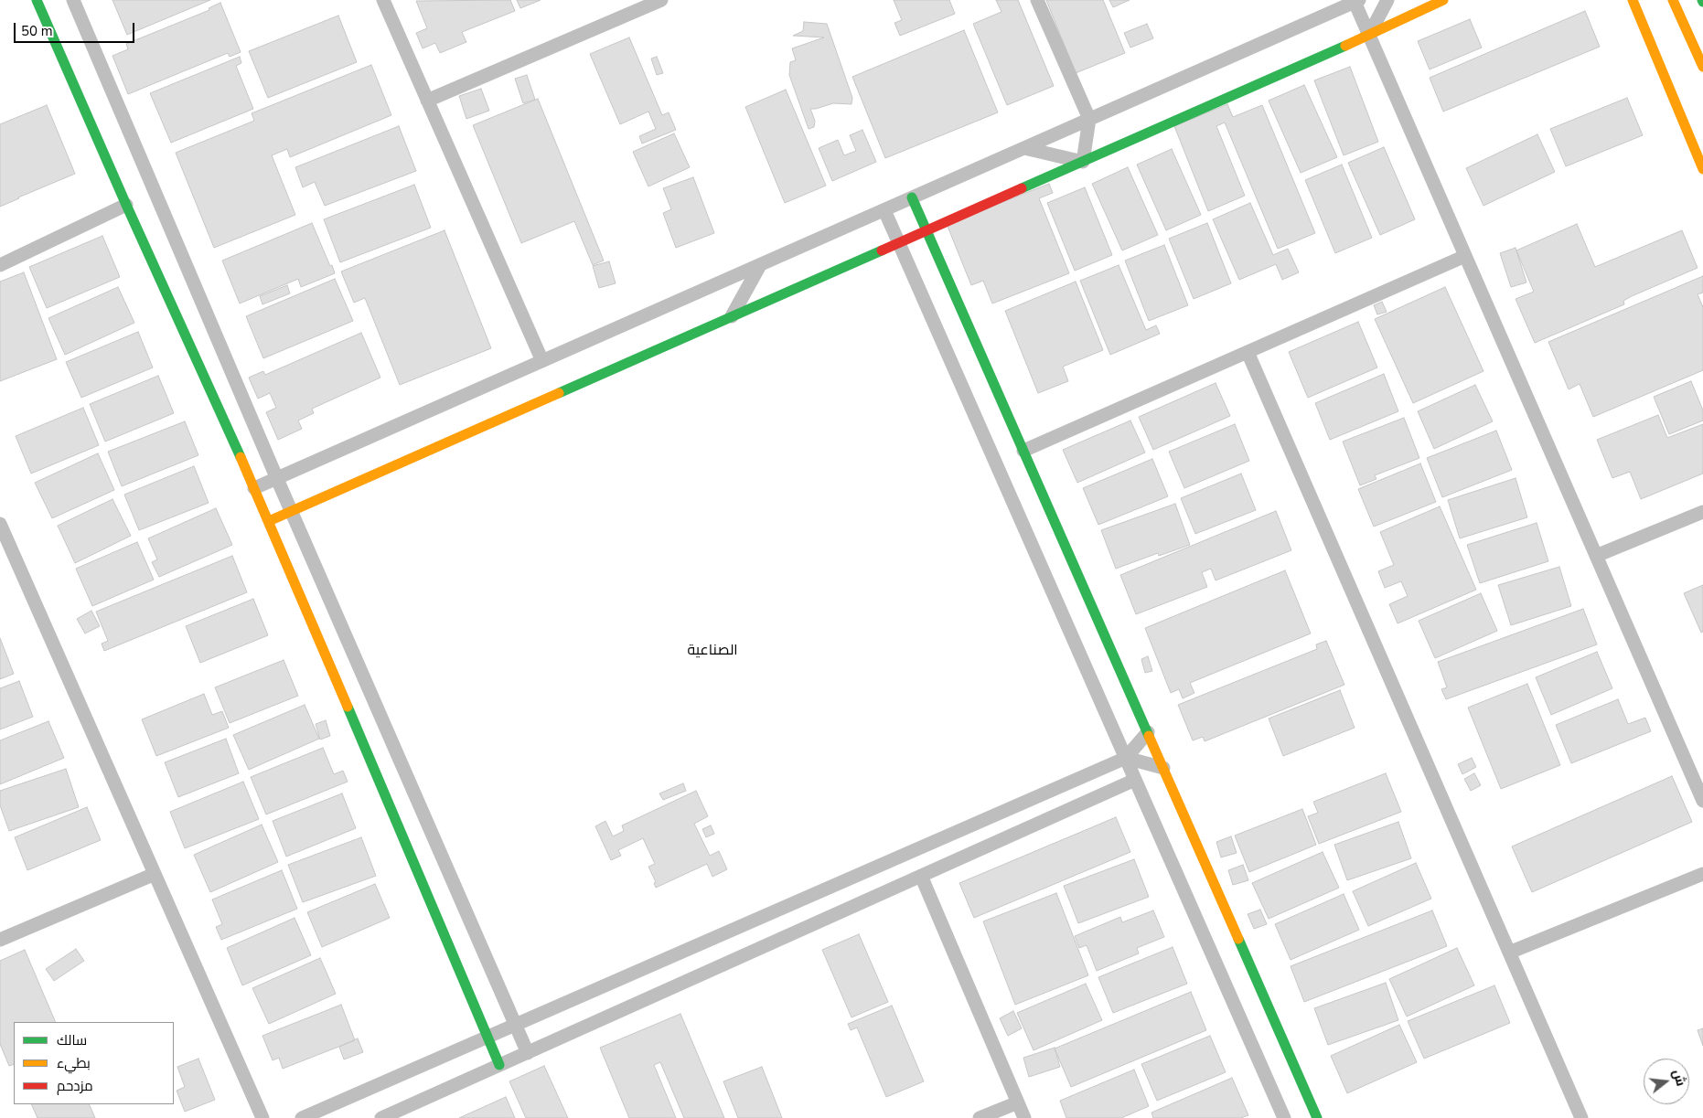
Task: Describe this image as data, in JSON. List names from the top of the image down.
{
  "districts": ["الصناعية"],
  "legend": ["سالك", "بطيء", "مزدحم"],
  "scale_bar": "50 m",
  "north": "right"
}
